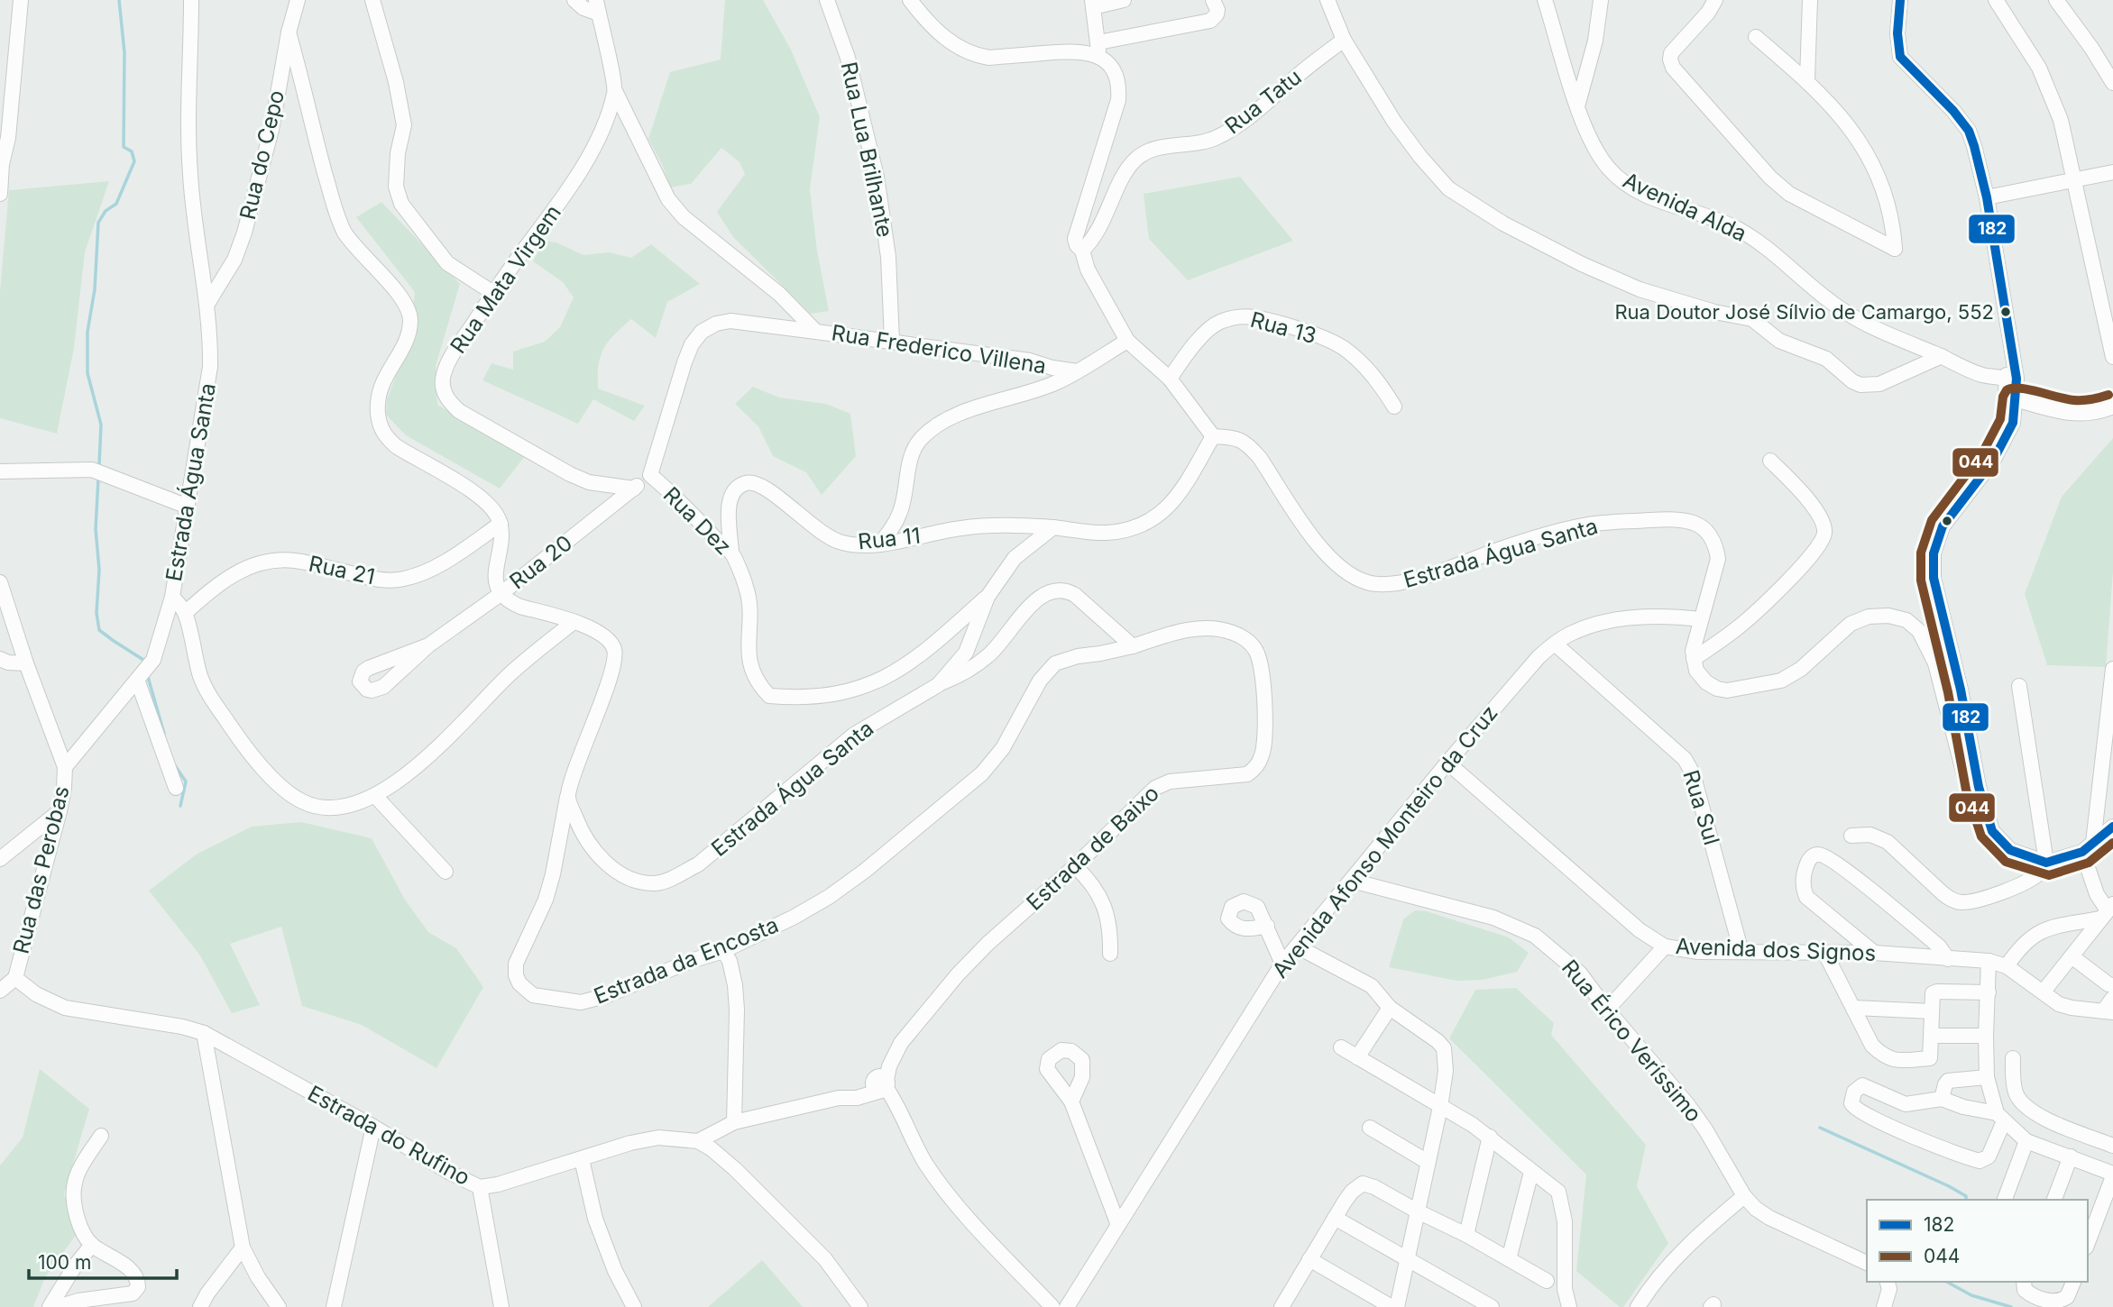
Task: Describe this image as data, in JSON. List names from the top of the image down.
{
  "streets": {
    "street": [
      "Rua Tatu",
      "Rua Lua Brilhante",
      "Rua do Cepo",
      "Avenida Alda",
      "Rua Mata Virgem",
      "Rua 13",
      "Rua Frederico Villena",
      "Estrada Água Santa",
      "Rua Dez",
      "Rua 11",
      "Rua 20",
      "Rua 21",
      "Rua Sul",
      "Avenida Afonso Monteiro da Cruz",
      "Estrada de Baixo",
      "Rua das Perobas",
      "Avenida dos Signos",
      "Estrada da Encosta",
      "Rua Érico Veríssimo",
      "Estrada do Rufino"
    ]
  },
  "crossings": [
    ["Rua Lua Brilhante", "Rua Frederico Villena"],
    ["Rua do Cepo", "Estrada Água Santa"],
    ["Rua Mata Virgem", "Rua Frederico Villena"],
    ["Rua Mata Virgem", "Rua 20"],
    ["Rua Frederico Villena", "Rua Dez"],
    ["Estrada Água Santa", "Rua Dez"],
    ["Estrada Água Santa", "Rua 11"],
    ["Estrada Água Santa", "Rua 21"],
    ["Estrada Água Santa", "Avenida Afonso Monteiro da Cruz"],
    ["Estrada Água Santa", "Estrada da Encosta"],
    ["Rua Dez", "Rua 11"],
    ["Rua Dez", "Rua 20"],
    ["Rua Sul", "Avenida Afonso Monteiro da Cruz"],
    ["Rua Sul", "Avenida dos Signos"],
    ["Avenida Afonso Monteiro da Cruz", "Avenida dos Signos"],
    ["Avenida Afonso Monteiro da Cruz", "Rua Érico Veríssimo"],
    ["Estrada de Baixo", "Estrada da Encosta"],
    ["Rua das Perobas", "Estrada do Rufino"]
  ],
  "places": ["Rua Doutor José Sílvio de Camargo, 552"],
  "lines": ["transit line 182", "transit line 044"],
  "legend": ["182", "044"],
  "scale_bar": "100 m"
}
